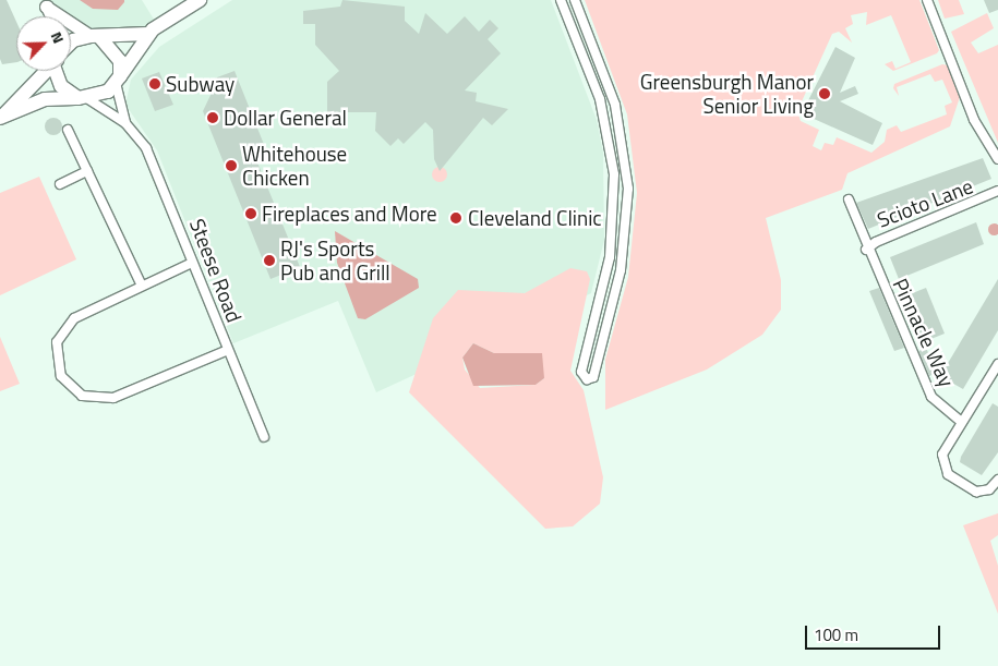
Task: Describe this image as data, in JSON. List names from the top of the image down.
{
  "streets": {
    "street": ["Scioto Lane", "Steese Road", "Pinnacle Way"]
  },
  "crossings": [
    ["Scioto Lane", "Pinnacle Way"]
  ],
  "places": [
    "Subway",
    "Greensburgh Manor Senior Living",
    "Dollar General",
    "Whitehouse Chicken",
    "Fireplaces and More",
    "Cleveland Clinic",
    "RJ's Sports Pub and Grill"
  ],
  "scale_bar": "100 m",
  "north": "top right"
}
